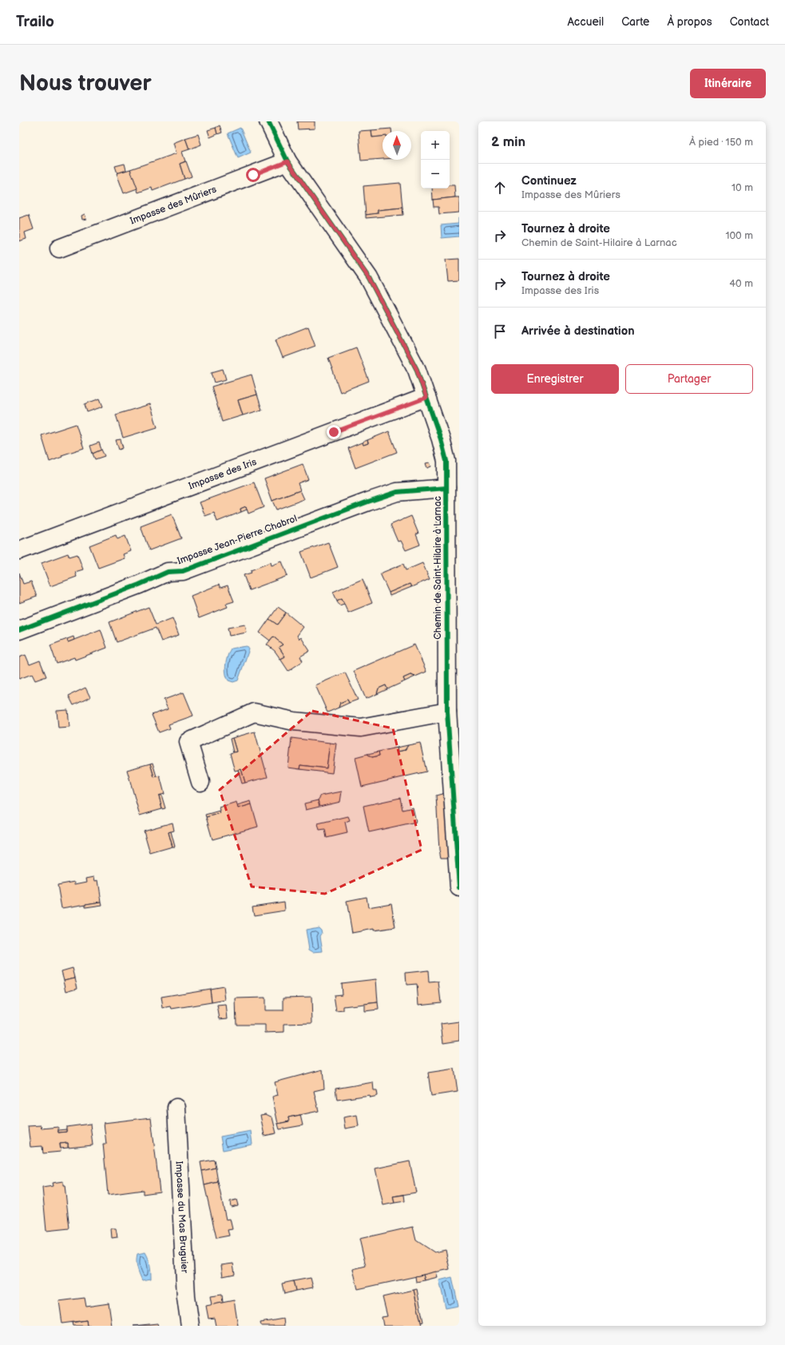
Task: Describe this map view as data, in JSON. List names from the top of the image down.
{
  "streets": {
    "street": [
      "Impasse des Mûriers",
      "Impasse des Iris",
      "Impasse Jean-Pierre Chabrol",
      "Chemin de Saint-Hilaire à Larnac",
      "Impasse du Mas Bruguier"
    ]
  },
  "crossings": [
    ["Impasse des Mûriers", "Chemin de Saint-Hilaire à Larnac"],
    ["Impasse des Iris", "Chemin de Saint-Hilaire à Larnac"],
    ["Impasse Jean-Pierre Chabrol", "Chemin de Saint-Hilaire à Larnac"]
  ],
  "north": "top",
  "page": {
    "header": "Trailo",
    "nav": [
      "Accueil",
      "Carte",
      "À propos",
      "Contact"
    ],
    "buttons": [
      "Itinéraire",
      ["Enregistrer", "Partager"]
    ],
    "title": "Nous trouver",
    "heading": ["2 min", "À pied · 150 m"],
    "map_buttons": ["+", "−"],
    "list": [
      ["Continuez", "Impasse des Mûriers", "10 m"],
      ["Tournez à droite", "Chemin de Saint-Hilaire à Larnac", "100 m"],
      ["Tournez à droite", "Impasse des Iris", "40 m"],
      "Arrivée à destination"
    ]
  }
}
